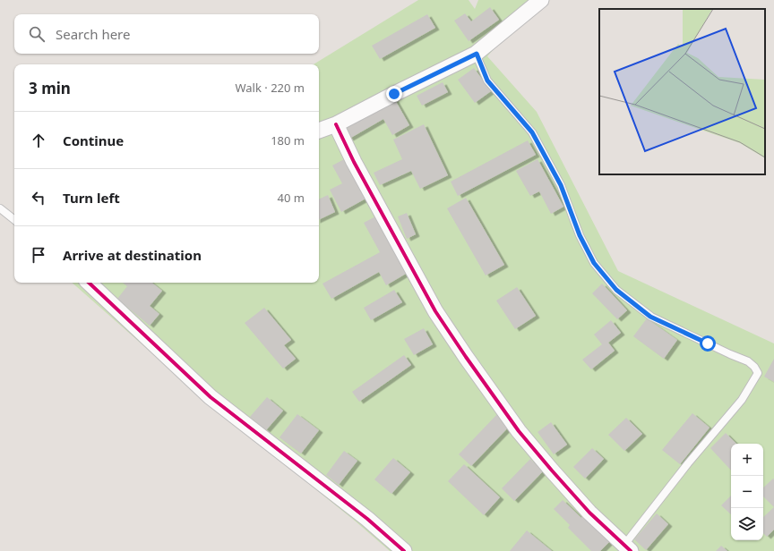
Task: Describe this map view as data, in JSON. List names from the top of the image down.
{
  "page": {
    "search": "Search here",
    "heading": ["3 min", "Walk · 220 m"],
    "list": [
      ["Continue", "180 m"],
      ["Turn left", "40 m"],
      "Arrive at destination"
    ],
    "map_buttons": ["+", "−"]
  }
}
